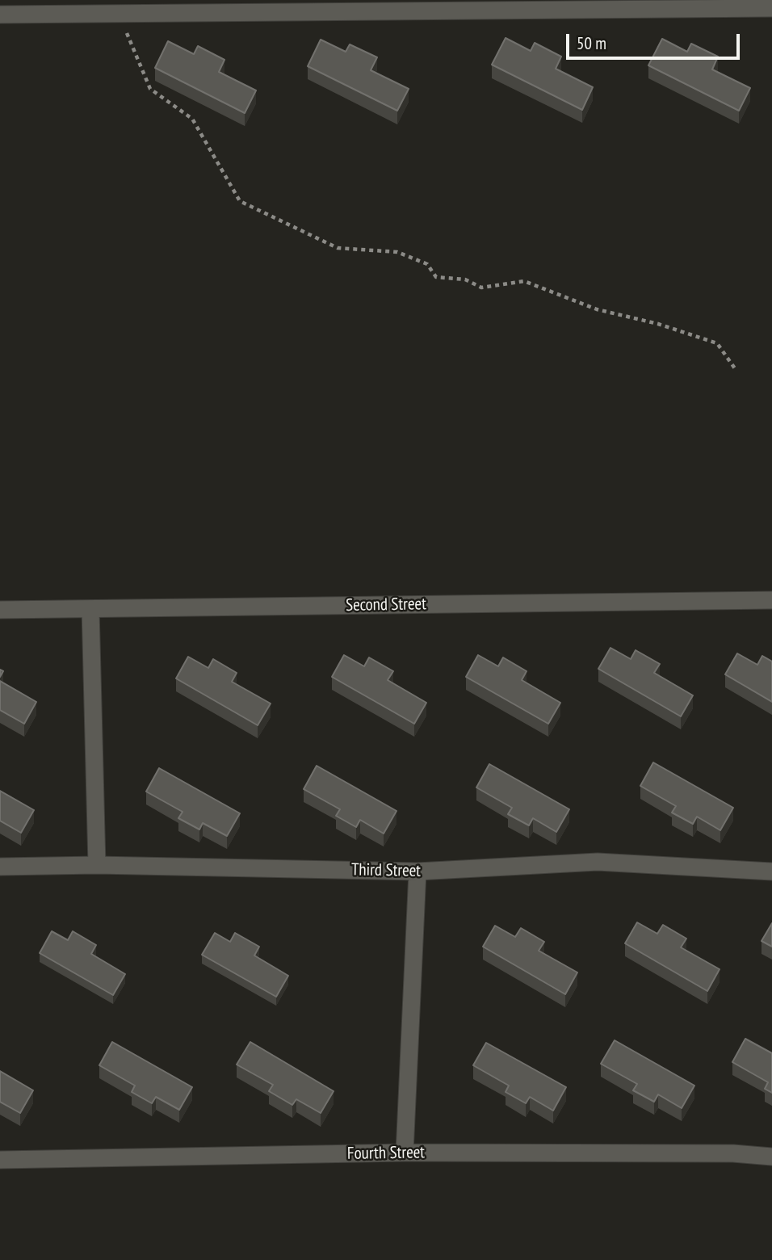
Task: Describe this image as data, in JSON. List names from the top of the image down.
{
  "streets": {
    "street": ["Second Street", "Third Street", "Fourth Street"]
  },
  "scale_bar": "50 m"
}
